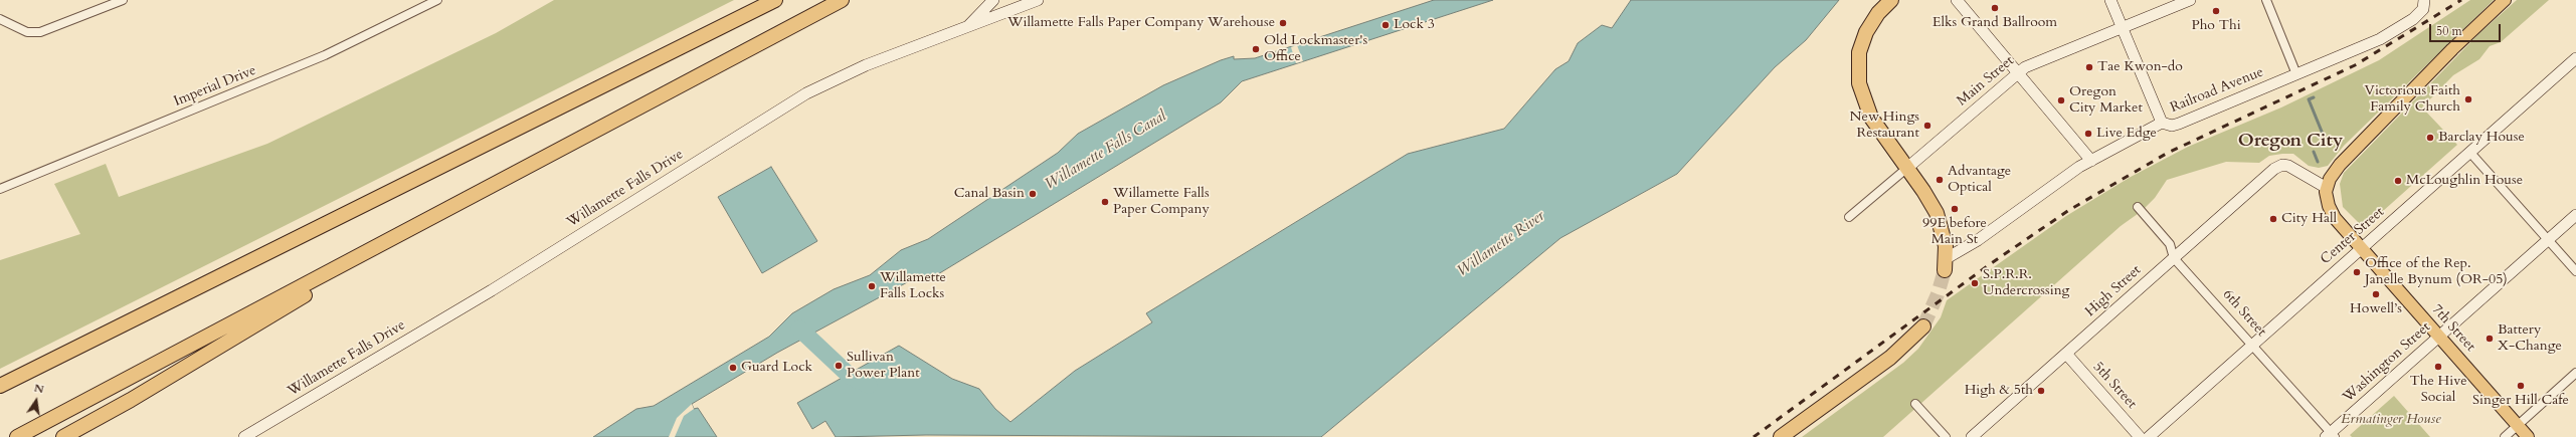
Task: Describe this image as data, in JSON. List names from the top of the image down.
{
  "streets": {
    "main road": ["7th Street"],
    "street": [
      "Main Street",
      "Imperial Drive",
      "Railroad Avenue",
      "Willamette Falls Drive",
      "Center Street",
      "High Street",
      "6th Street",
      "Washington Street",
      "5th Street"
    ]
  },
  "crossings": [
    ["Center Street", "6th Street"],
    ["Center Street", "7th Street"],
    ["High Street", "6th Street"],
    ["High Street", "7th Street"],
    ["High Street", "5th Street"],
    ["6th Street", "Washington Street"],
    ["7th Street", "Washington Street"]
  ],
  "districts": ["Oregon City"],
  "water": ["Willamette Falls Canal", "Willamette River"],
  "parks": ["Ermatinger House"],
  "places": [
    "Elks Grand Ballroom",
    "Pho Thi",
    "Willamette Falls Paper Company Warehouse",
    "Lock 3",
    "Old Lockmaster's Office",
    "Tae Kwon-do",
    "Victorious Faith Family Church",
    "Oregon City Market",
    "New Hings Restaurant",
    "Live Edge",
    "Barclay House",
    "Advantage Optical",
    "McLoughlin House",
    "Canal Basin",
    "Willamette Falls Paper Company",
    "99E before Main St",
    "City Hall",
    "Office of the Rep. Janelle Bynum (OR-05)",
    "S.P.R.R. Undercrossing",
    "Willamette Falls Locks",
    "Howell’s",
    "Battery X-Change",
    "Sullivan Power Plant",
    "The Hive Social",
    "Guard Lock",
    "Singer Hill Cafe",
    "High & 5th"
  ],
  "scale_bar": "50 m",
  "north": "top"
}
